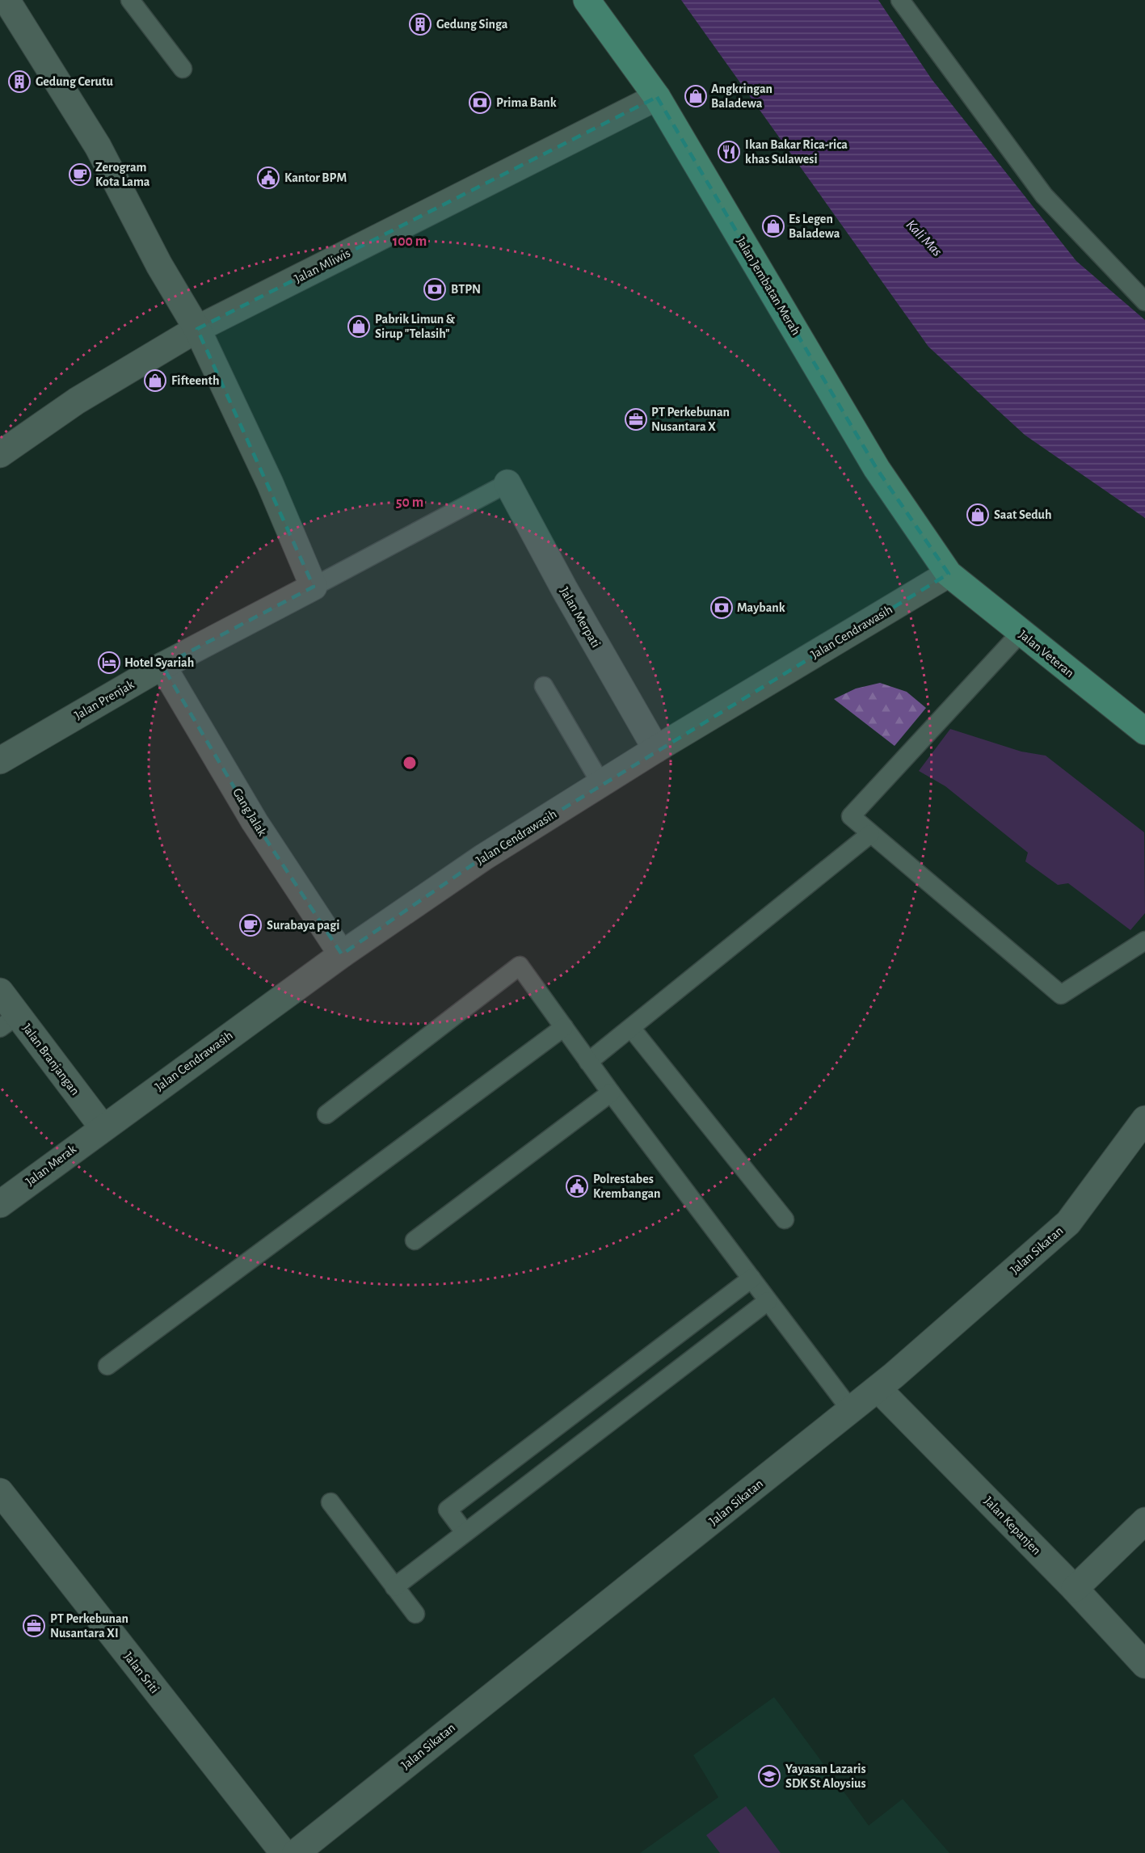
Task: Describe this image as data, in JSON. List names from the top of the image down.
{
  "streets": {
    "main road": ["Jalan Jembatan Merah", "Jalan Veteran"],
    "street": [
      "Jalan Mliwis",
      "Jalan Merpati",
      "Jalan Cendrawasih",
      "Jalan Prenjak",
      "Gang Jalak",
      "Jalan Branjangan",
      "Jalan Merak",
      "Jalan Sikatan",
      "Jalan Kepanjen",
      "Jalan Sriti"
    ]
  },
  "crossings": [
    ["Jalan Mliwis", "Jalan Jembatan Merah"],
    ["Jalan Jembatan Merah", "Jalan Cendrawasih"],
    ["Jalan Jembatan Merah", "Jalan Veteran"],
    ["Jalan Merpati", "Jalan Cendrawasih"],
    ["Jalan Cendrawasih", "Jalan Veteran"],
    ["Jalan Cendrawasih", "Gang Jalak"],
    ["Jalan Cendrawasih", "Jalan Branjangan"],
    ["Jalan Cendrawasih", "Jalan Merak"],
    ["Jalan Prenjak", "Gang Jalak"],
    ["Jalan Branjangan", "Jalan Merak"],
    ["Jalan Sikatan", "Jalan Kepanjen"]
  ],
  "water": ["Kali Mas"],
  "places": {
    "building": ["Gedung Singa", "Gedung Cerutu"],
    "shop": [
      "Angkringan Baladewa",
      "Es Legen Baladewa",
      "Pabrik Limun & Sirup \"Telasih\"",
      "Fifteenth",
      "Saat Seduh"
    ],
    "bank": ["Prima Bank", "BTPN", "Maybank"],
    "restaurant": ["Ikan Bakar Rica-rica khas Sulawesi"],
    "cafe": ["Zerogram Kota Lama", "Surabaya pagi"],
    "public building": ["Kantor BPM", "Polrestabes Krembangan"],
    "office": ["PT Perkebunan Nusantara X", "PT Perkebunan Nusantara XI"],
    "hotel": ["Hotel Syariah"],
    "school or university": ["Yayasan Lazaris SDK St Aloysius"]
  },
  "rings": ["100 m", "50 m"]
}
